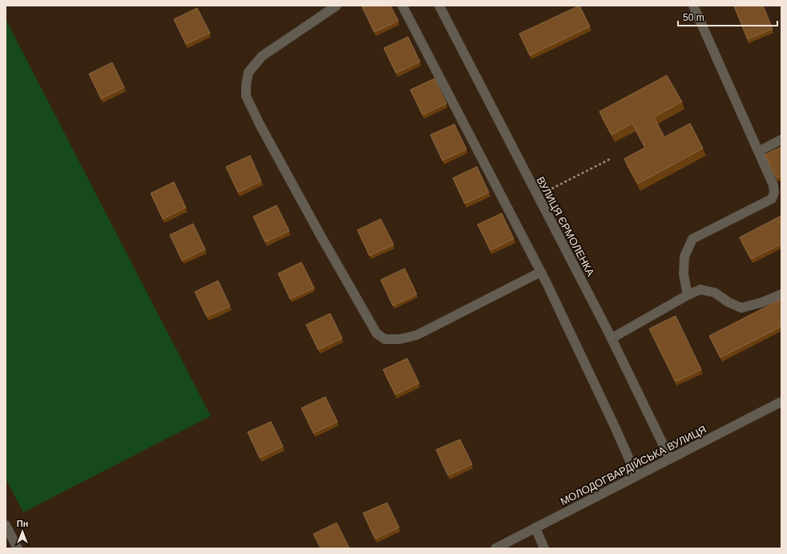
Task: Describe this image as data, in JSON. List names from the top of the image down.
{
  "streets": {
    "street": ["ВУЛИЦЯ ЄРМОЛЕНКА", "МОЛОДОГВАРДІЙСЬКА ВУЛИЦЯ"]
  },
  "crossings": [
    ["ВУЛИЦЯ ЄРМОЛЕНКА", "МОЛОДОГВАРДІЙСЬКА ВУЛИЦЯ"]
  ],
  "scale_bar": "50 m",
  "north": "top"
}
